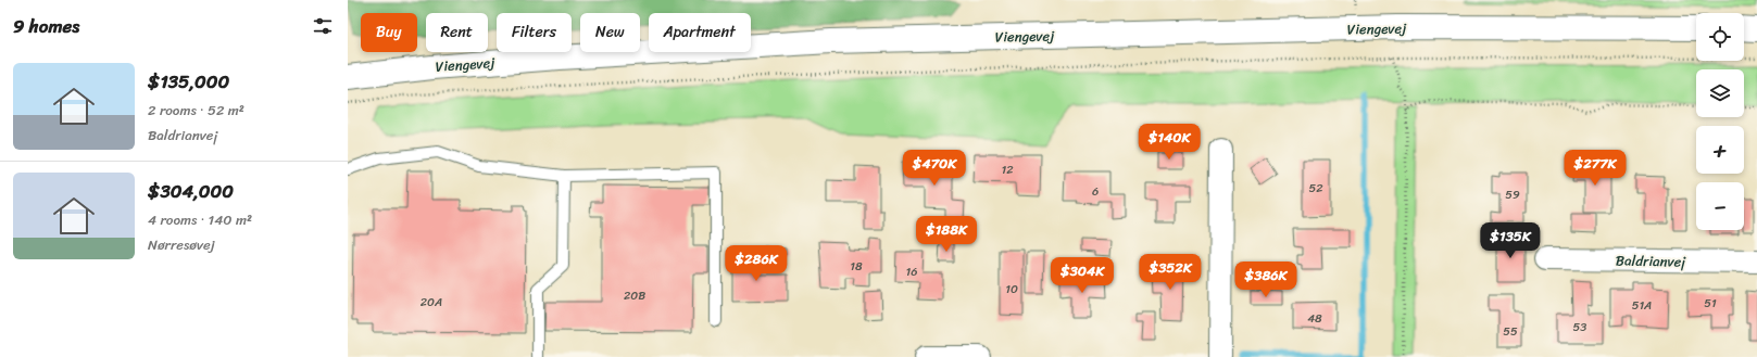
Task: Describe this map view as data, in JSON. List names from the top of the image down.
{
  "streets": {
    "street": ["Viengevej", "Baldrianvej"]
  },
  "house_numbers": [
    "12",
    "52",
    "6",
    "59",
    "18",
    "16",
    "10",
    "20B",
    "20A",
    "51",
    "51A",
    "48",
    "53",
    "55"
  ],
  "page": {
    "heading": "9 homes",
    "map_buttons": ["+", "−"],
    "chip": [
      "Buy",
      "Rent",
      "Filters",
      "New",
      "Apartment"
    ],
    "list": [
      {
        "name": "$135,000",
        "note": "2 rooms · 52 m² · Baldrianvej"
      },
      {
        "name": "$304,000",
        "note": "4 rooms · 140 m² · Nørresøvej"
      }
    ],
    "price": [
      "$140K",
      "$470K",
      "$277K",
      "$188K",
      "$135K",
      "$286K",
      "$352K",
      "$304K",
      "$386K"
    ]
  }
}
